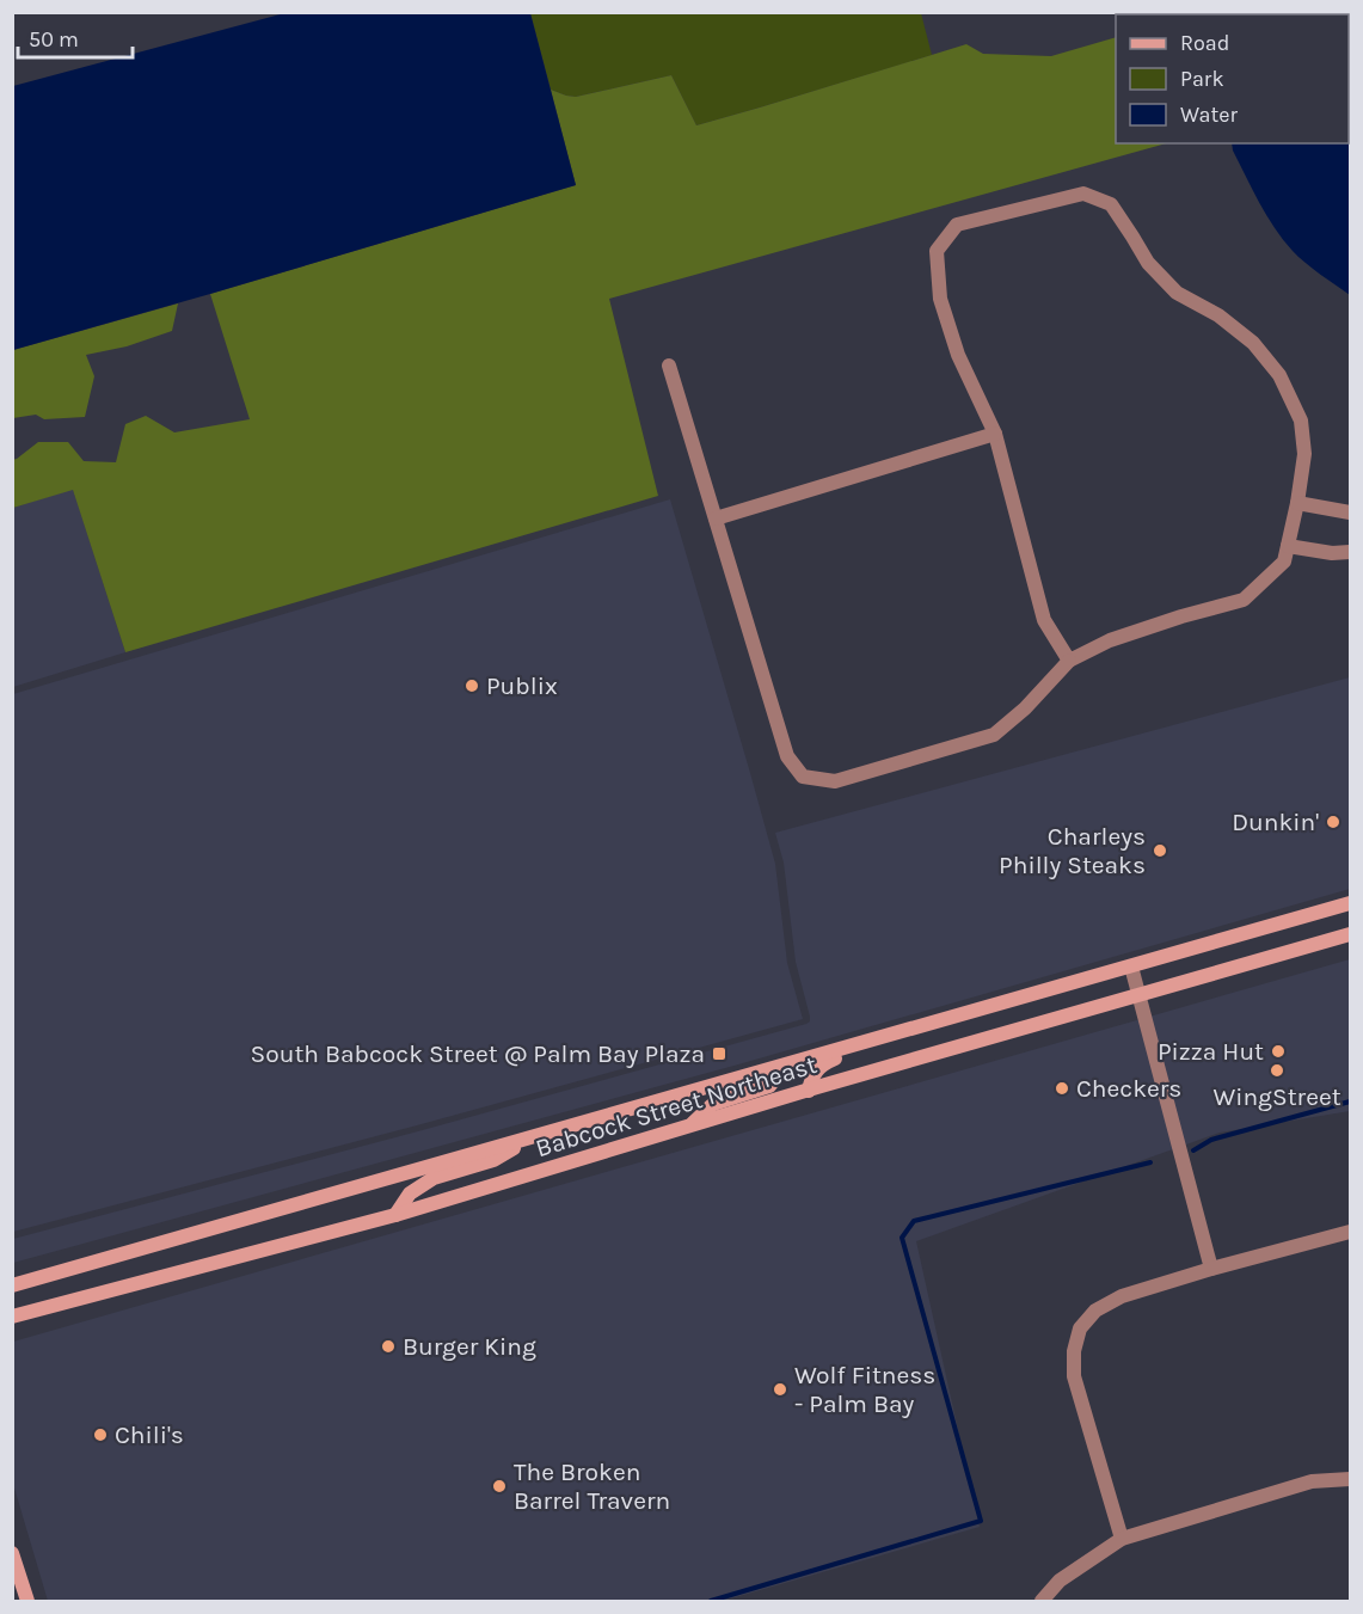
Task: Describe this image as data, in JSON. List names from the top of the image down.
{
  "streets": {
    "main road": ["Babcock Street Northeast"]
  },
  "places": {
    "other": [
      "Publix",
      "Dunkin'",
      "Charleys Philly Steaks",
      "Pizza Hut",
      "WingStreet",
      "Checkers",
      "Burger King",
      "Wolf Fitness - Palm Bay",
      "Chili's",
      "The Broken Barrel Travern"
    ],
    "transit": ["South Babcock Street @ Palm Bay Plaza"]
  },
  "legend": ["Road", "Park", "Water"],
  "scale_bar": "50 m"
}
